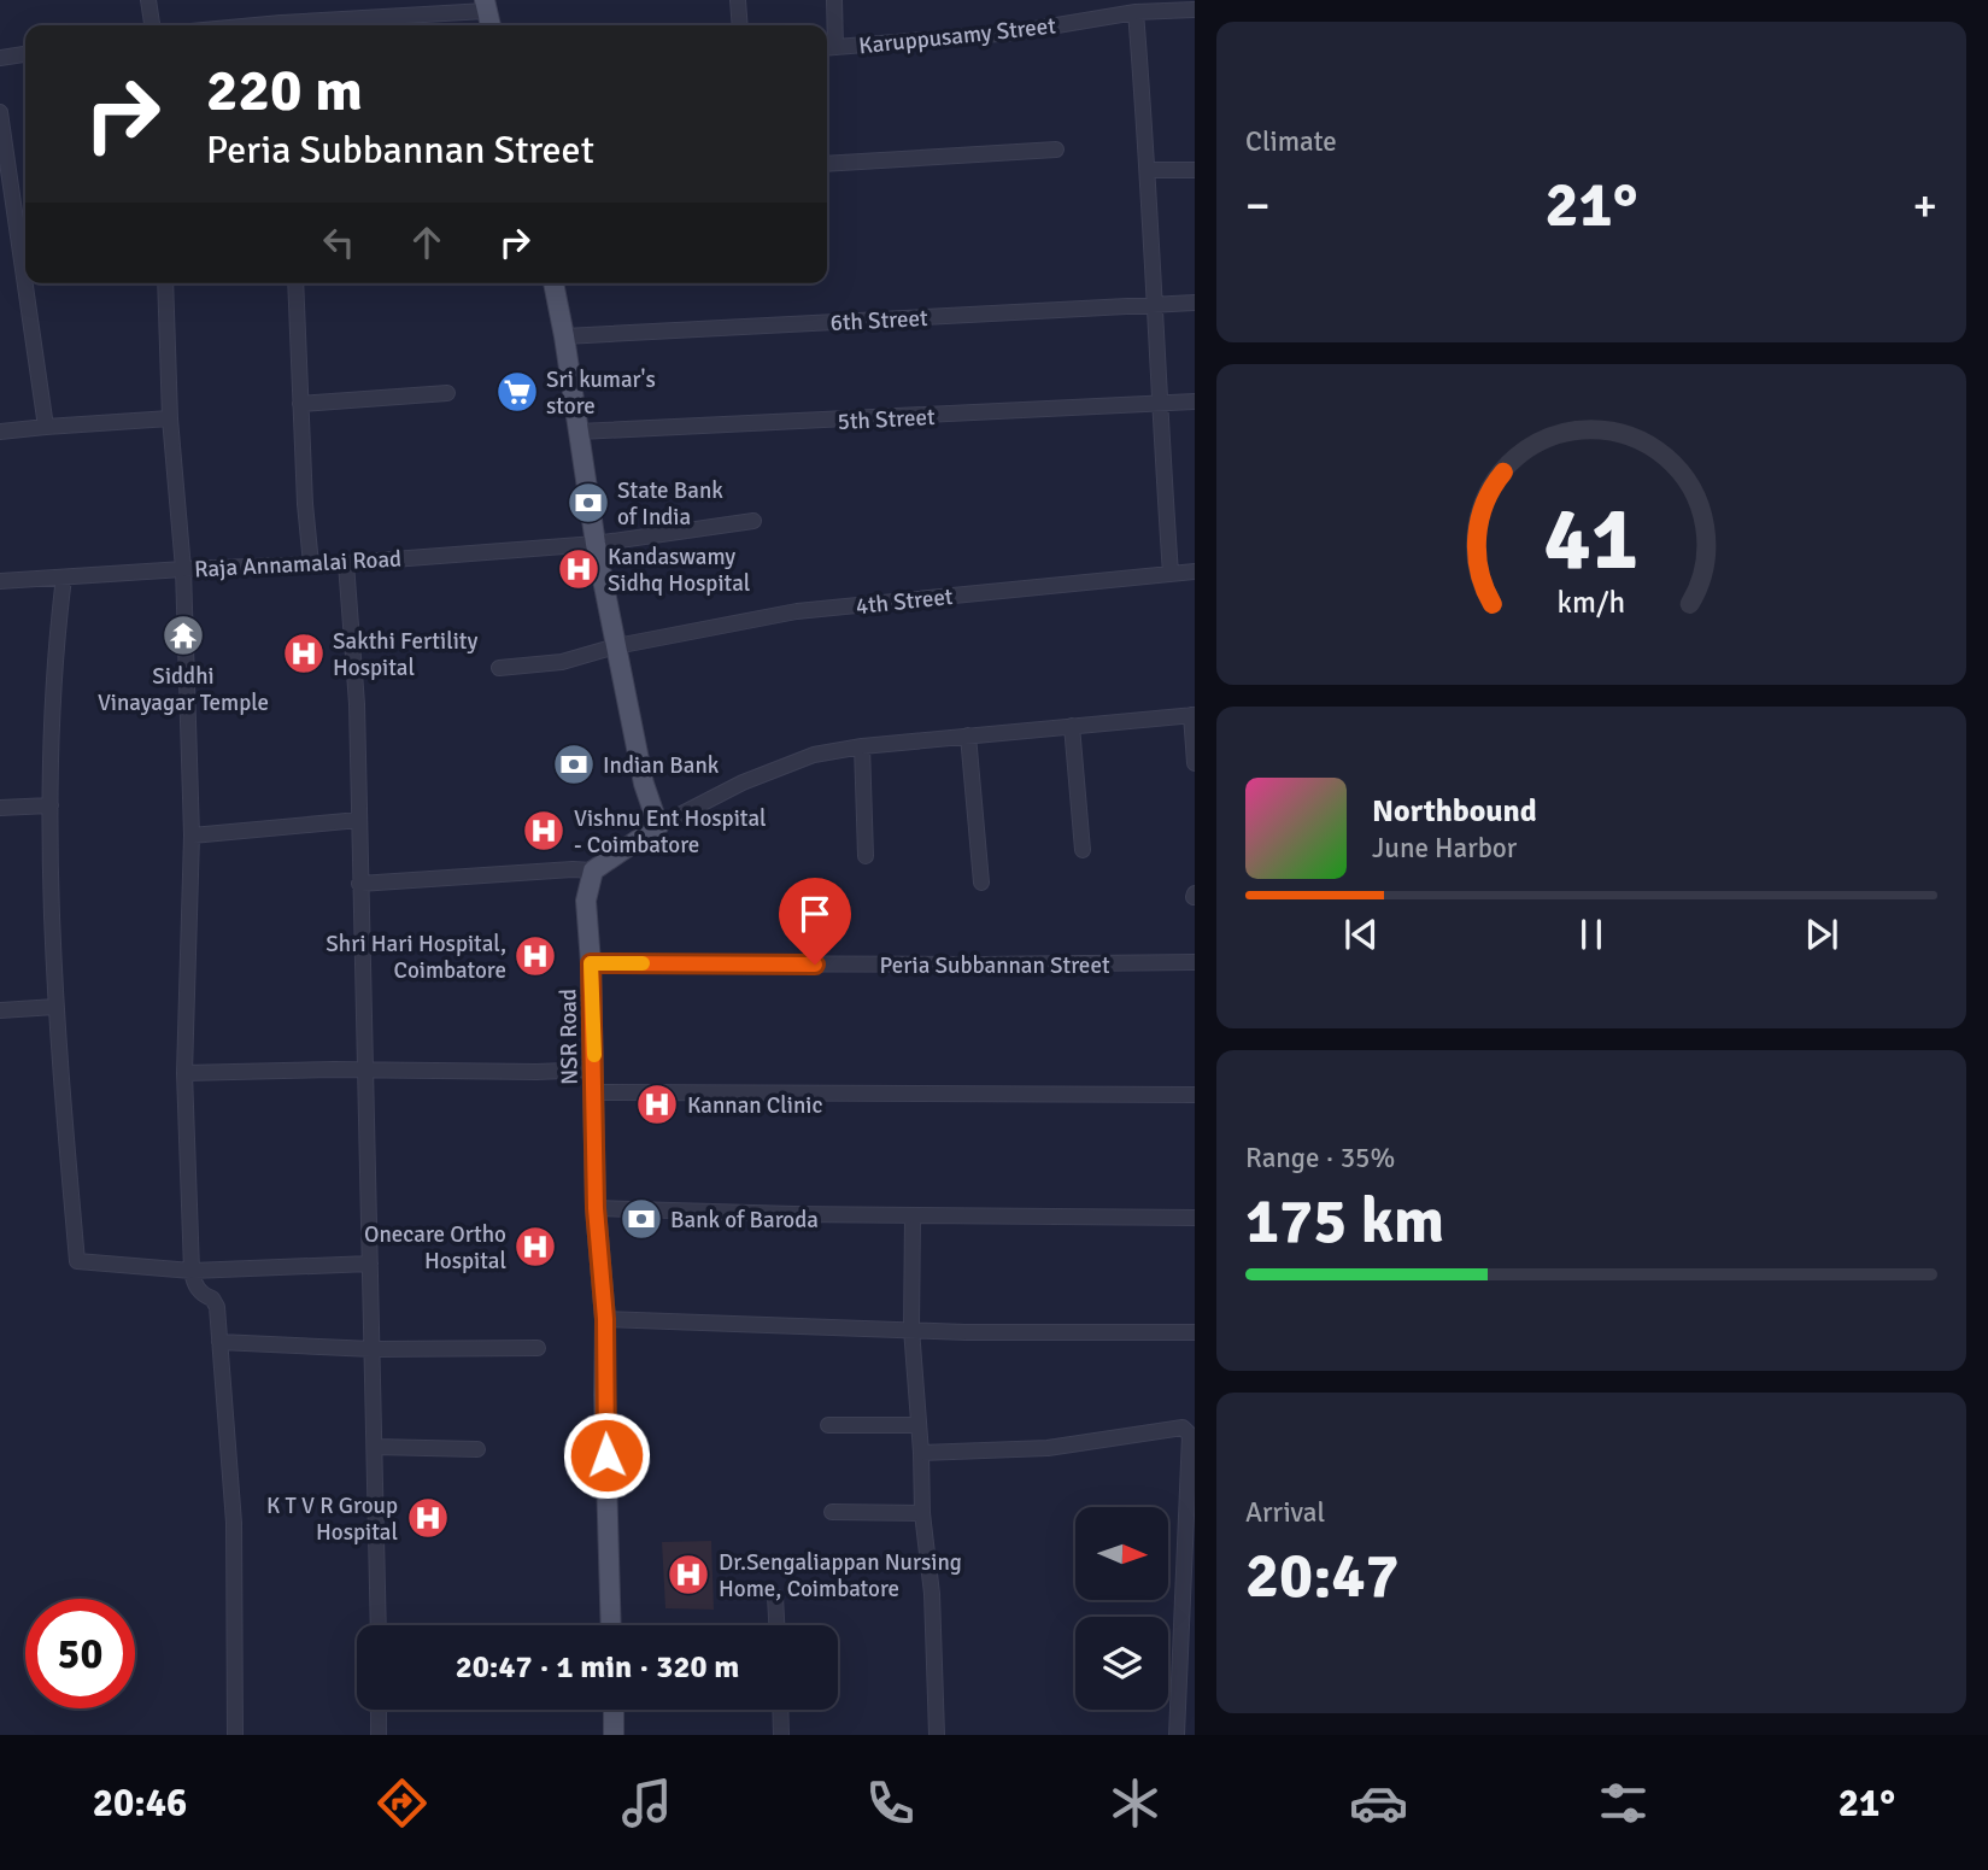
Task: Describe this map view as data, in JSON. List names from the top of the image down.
{
  "streets": {
    "main road": ["NSR Road"],
    "street": [
      "Karuppusamy Street",
      "6th Street",
      "5th Street",
      "Raja Annamalai Road",
      "4th Street",
      "Peria Subbannan Street"
    ]
  },
  "crossings": [
    ["Peria Subbannan Street", "NSR Road"]
  ],
  "places": {
    "supermarket": ["Sri kumar's store"],
    "bank": ["State Bank of India", "Indian Bank", "Bank of Baroda"],
    "hospital": [
      "Kandaswamy Sidhq Hospital",
      "Sakthi Fertility Hospital",
      "Vishnu Ent Hospital - Coimbatore",
      "Shri Hari Hospital, Coimbatore",
      "Kannan Clinic",
      "Onecare Ortho Hospital",
      "K T V R Group Hospital",
      "Dr.Sengaliappan Nursing Home, Coimbatore"
    ],
    "temple": ["Siddhi Vinayagar Temple"]
  },
  "north": "right",
  "page": {
    "tile": [
      "Climate",
      ["Range · 35%", "175 km"],
      ["Arrival", "20:47"]
    ],
    "turn": ["220 m", "Peria Subbannan Street"],
    "heat": ["−", "21°", "+"],
    "song": ["Northbound", "June Harbor"],
    "limit": "50",
    "trip": "20:47 · 1 min · 320 m",
    "tabs": ["20:46", "21°"],
    "gauge": ["41", "km/h"]
  }
}
